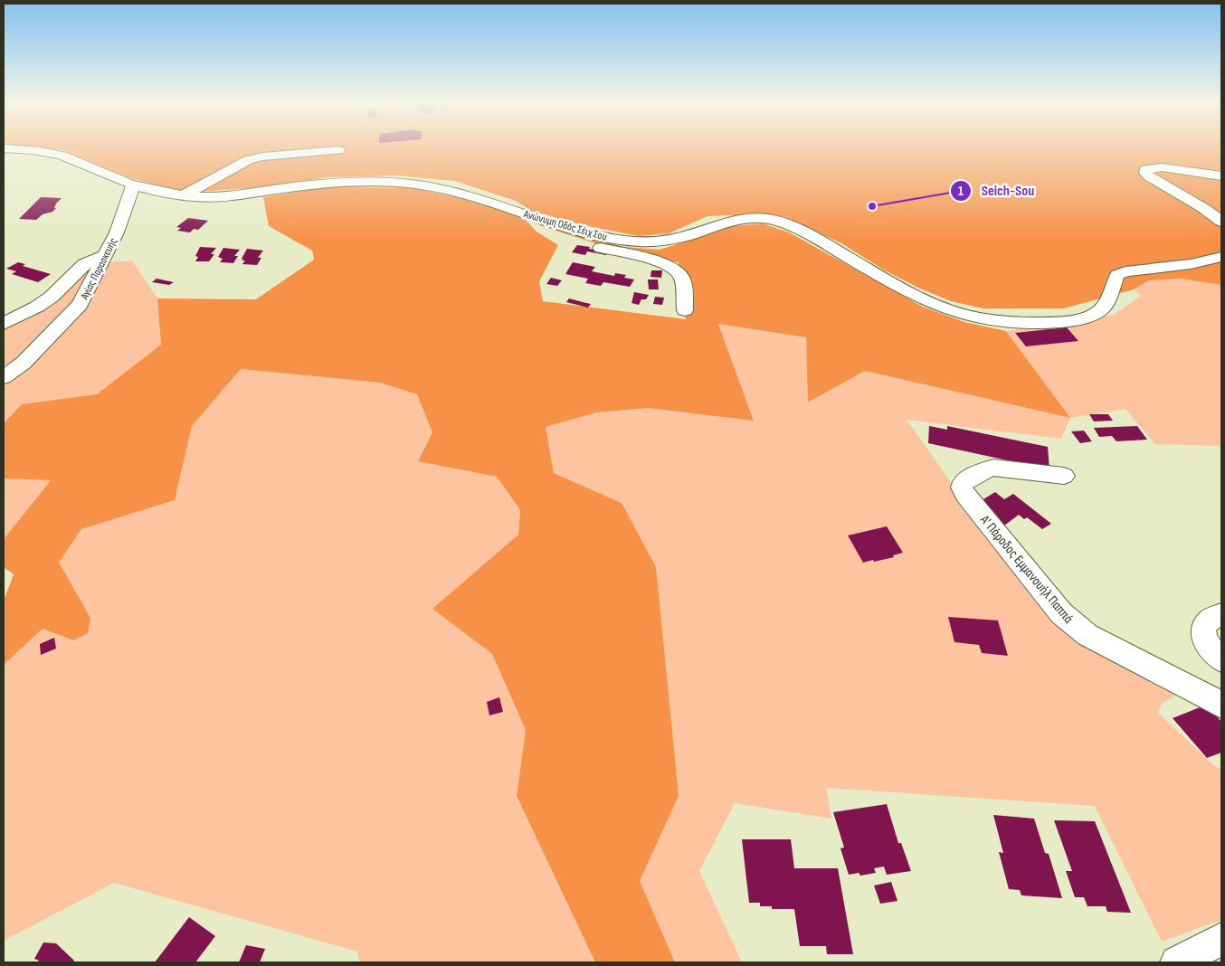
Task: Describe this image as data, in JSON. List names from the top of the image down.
{
  "streets": {
    "street": ["Ανώνυμη Οδός Σέιχ Σου", "Αγίας Παρασκευής", "Α' Πάροδος Εμμανουήλ Παππά"]
  },
  "crossings": [
    ["Ανώνυμη Οδός Σέιχ Σου", "Αγίας Παρασκευής"]
  ],
  "places": ["Seich-Sou"]
}
